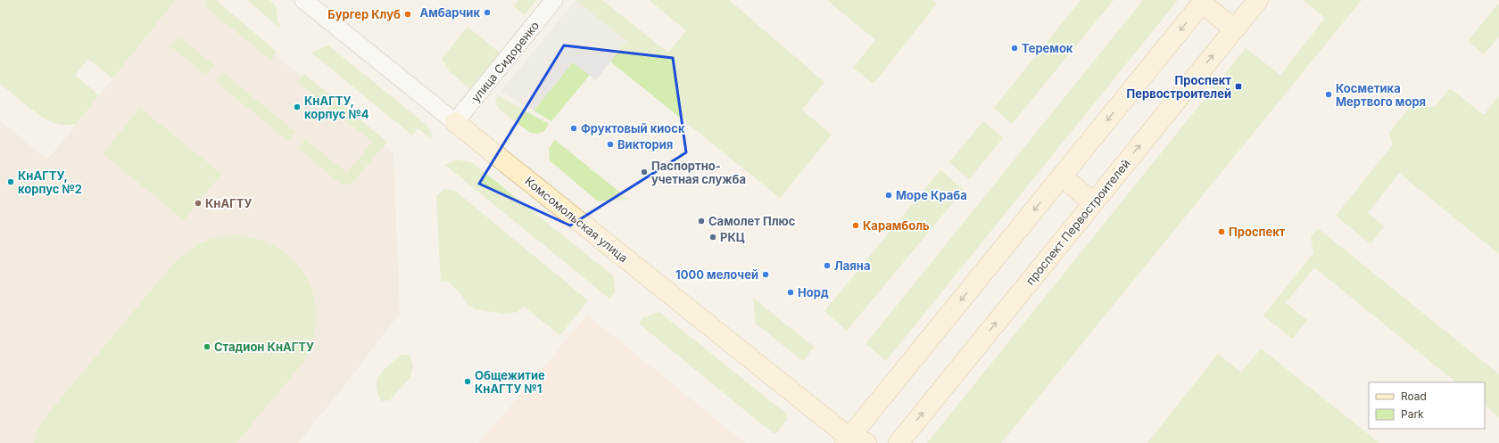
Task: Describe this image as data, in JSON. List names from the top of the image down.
{
  "streets": {
    "main road": ["Комсомольская улица", "проспект Первостроителей"],
    "street": ["улица Сидоренко"]
  },
  "crossings": [
    ["улица Сидоренко", "Комсомольская улица"]
  ],
  "places": {
    "other": [
      "Амбарчик",
      "Бургер Клуб",
      "Теремок",
      "Косметика Мертвого моря",
      "КнАГТУ, корпус №4",
      "Фруктовый киоск",
      "Виктория",
      "Паспортно- учетная служба",
      "КнАГТУ, корпус №2",
      "Море Краба",
      "КнАГТУ",
      "Самолет Плюс",
      "Карамболь",
      "Проспект",
      "РКЦ",
      "Лаяна",
      "1000 мелочей",
      "Норд",
      "Стадион КнАГТУ",
      "Общежитие КнАГТУ №1"
    ],
    "transit": ["Проспект Первостроителей"]
  },
  "legend": ["Road", "Park"]
}
